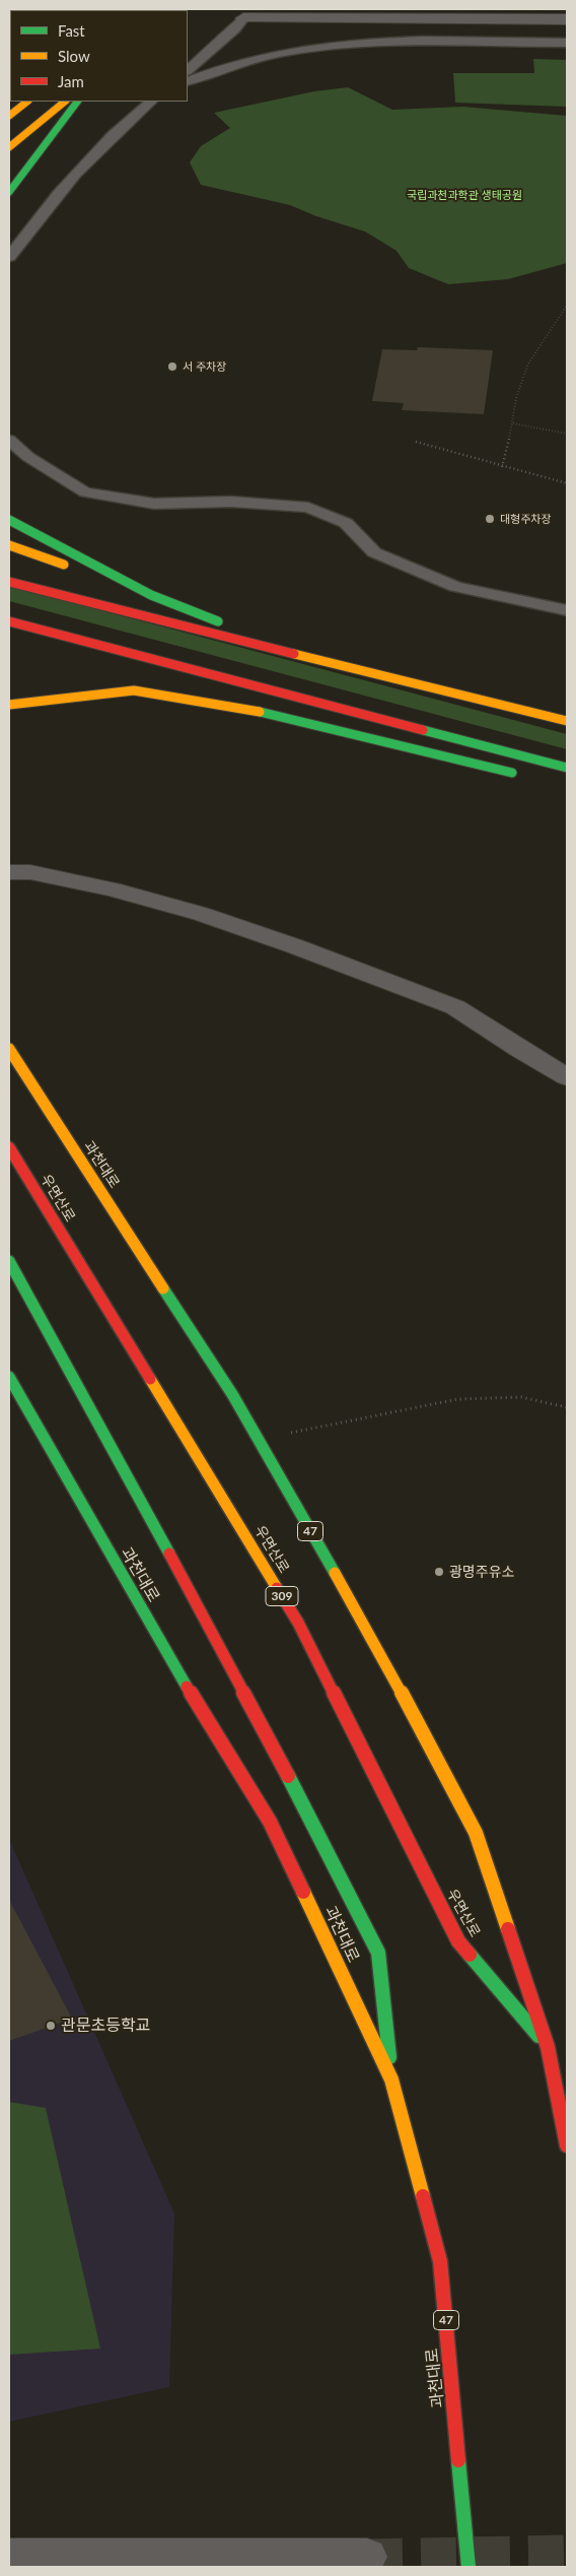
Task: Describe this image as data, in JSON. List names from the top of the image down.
{
  "streets": {
    "highway": [
      "과천대로",
      "우면산로",
      "47",
      "309"
    ]
  },
  "crossings": [
    ["과천대로", "우면산로"]
  ],
  "parks": ["국립과천과학관 생태공원"],
  "places": [
    "서 주차장",
    "대형주차장",
    "광명주유소",
    "관문초등학교"
  ],
  "legend": ["Fast", "Slow", "Jam"]
}
